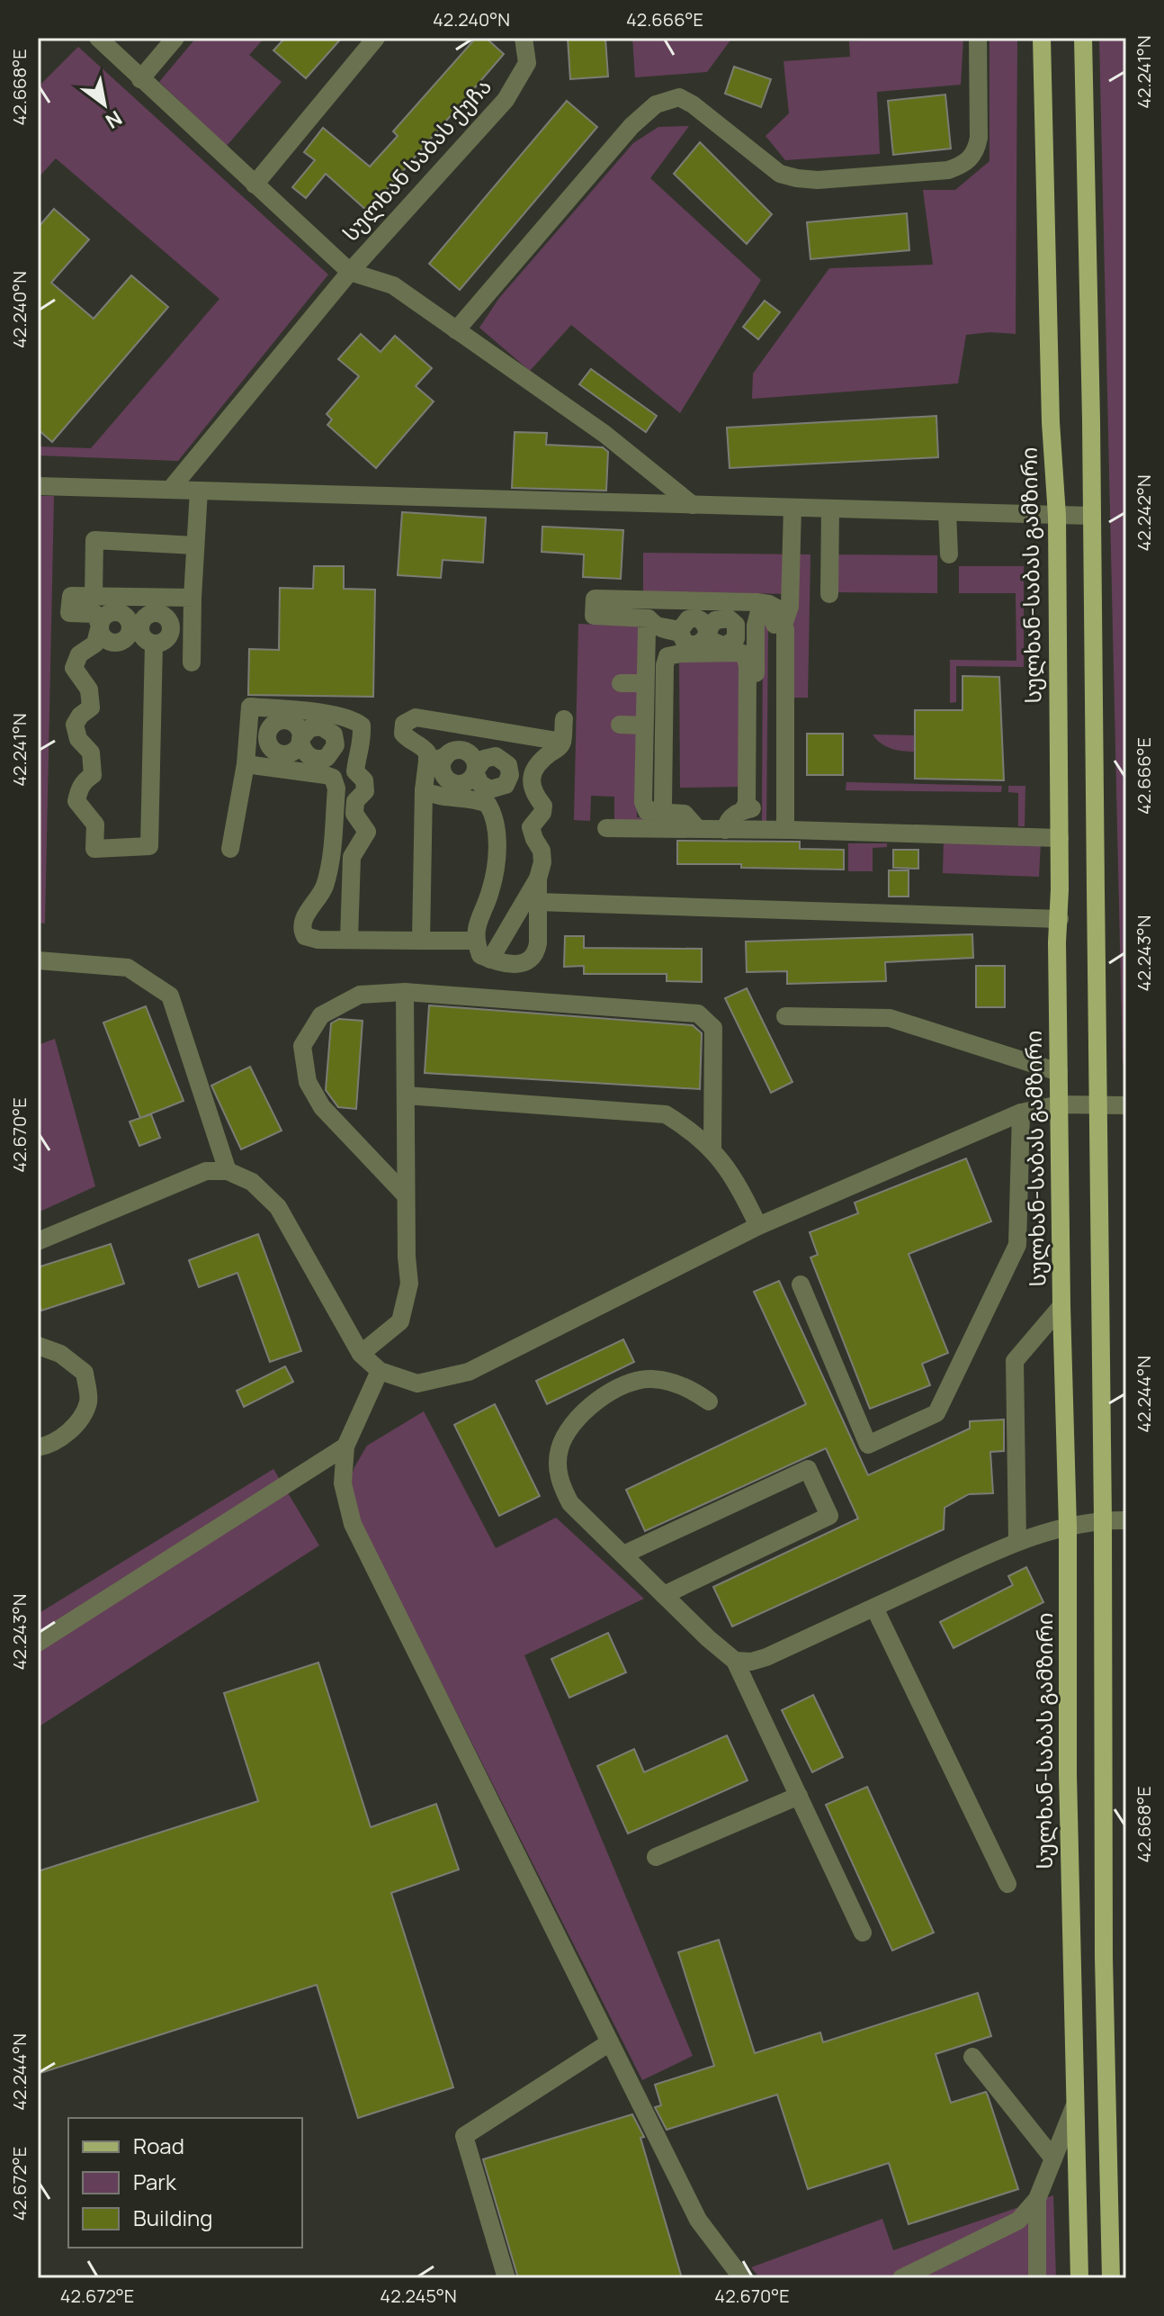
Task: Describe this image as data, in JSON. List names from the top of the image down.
{
  "streets": {
    "main road": ["სულხან-საბას გამზირი"],
    "street": ["სულხან საბას ქუჩა"]
  },
  "legend": ["Road", "Park", "Building"],
  "north": "bottom right",
  "coordinates": [
    "42.240°N",
    "42.666°E",
    "42.241°N",
    "42.668°E",
    "42.242°N",
    "42.243°N",
    "42.670°E",
    "42.244°N",
    "42.672°E",
    "42.245°N"
  ]
}
